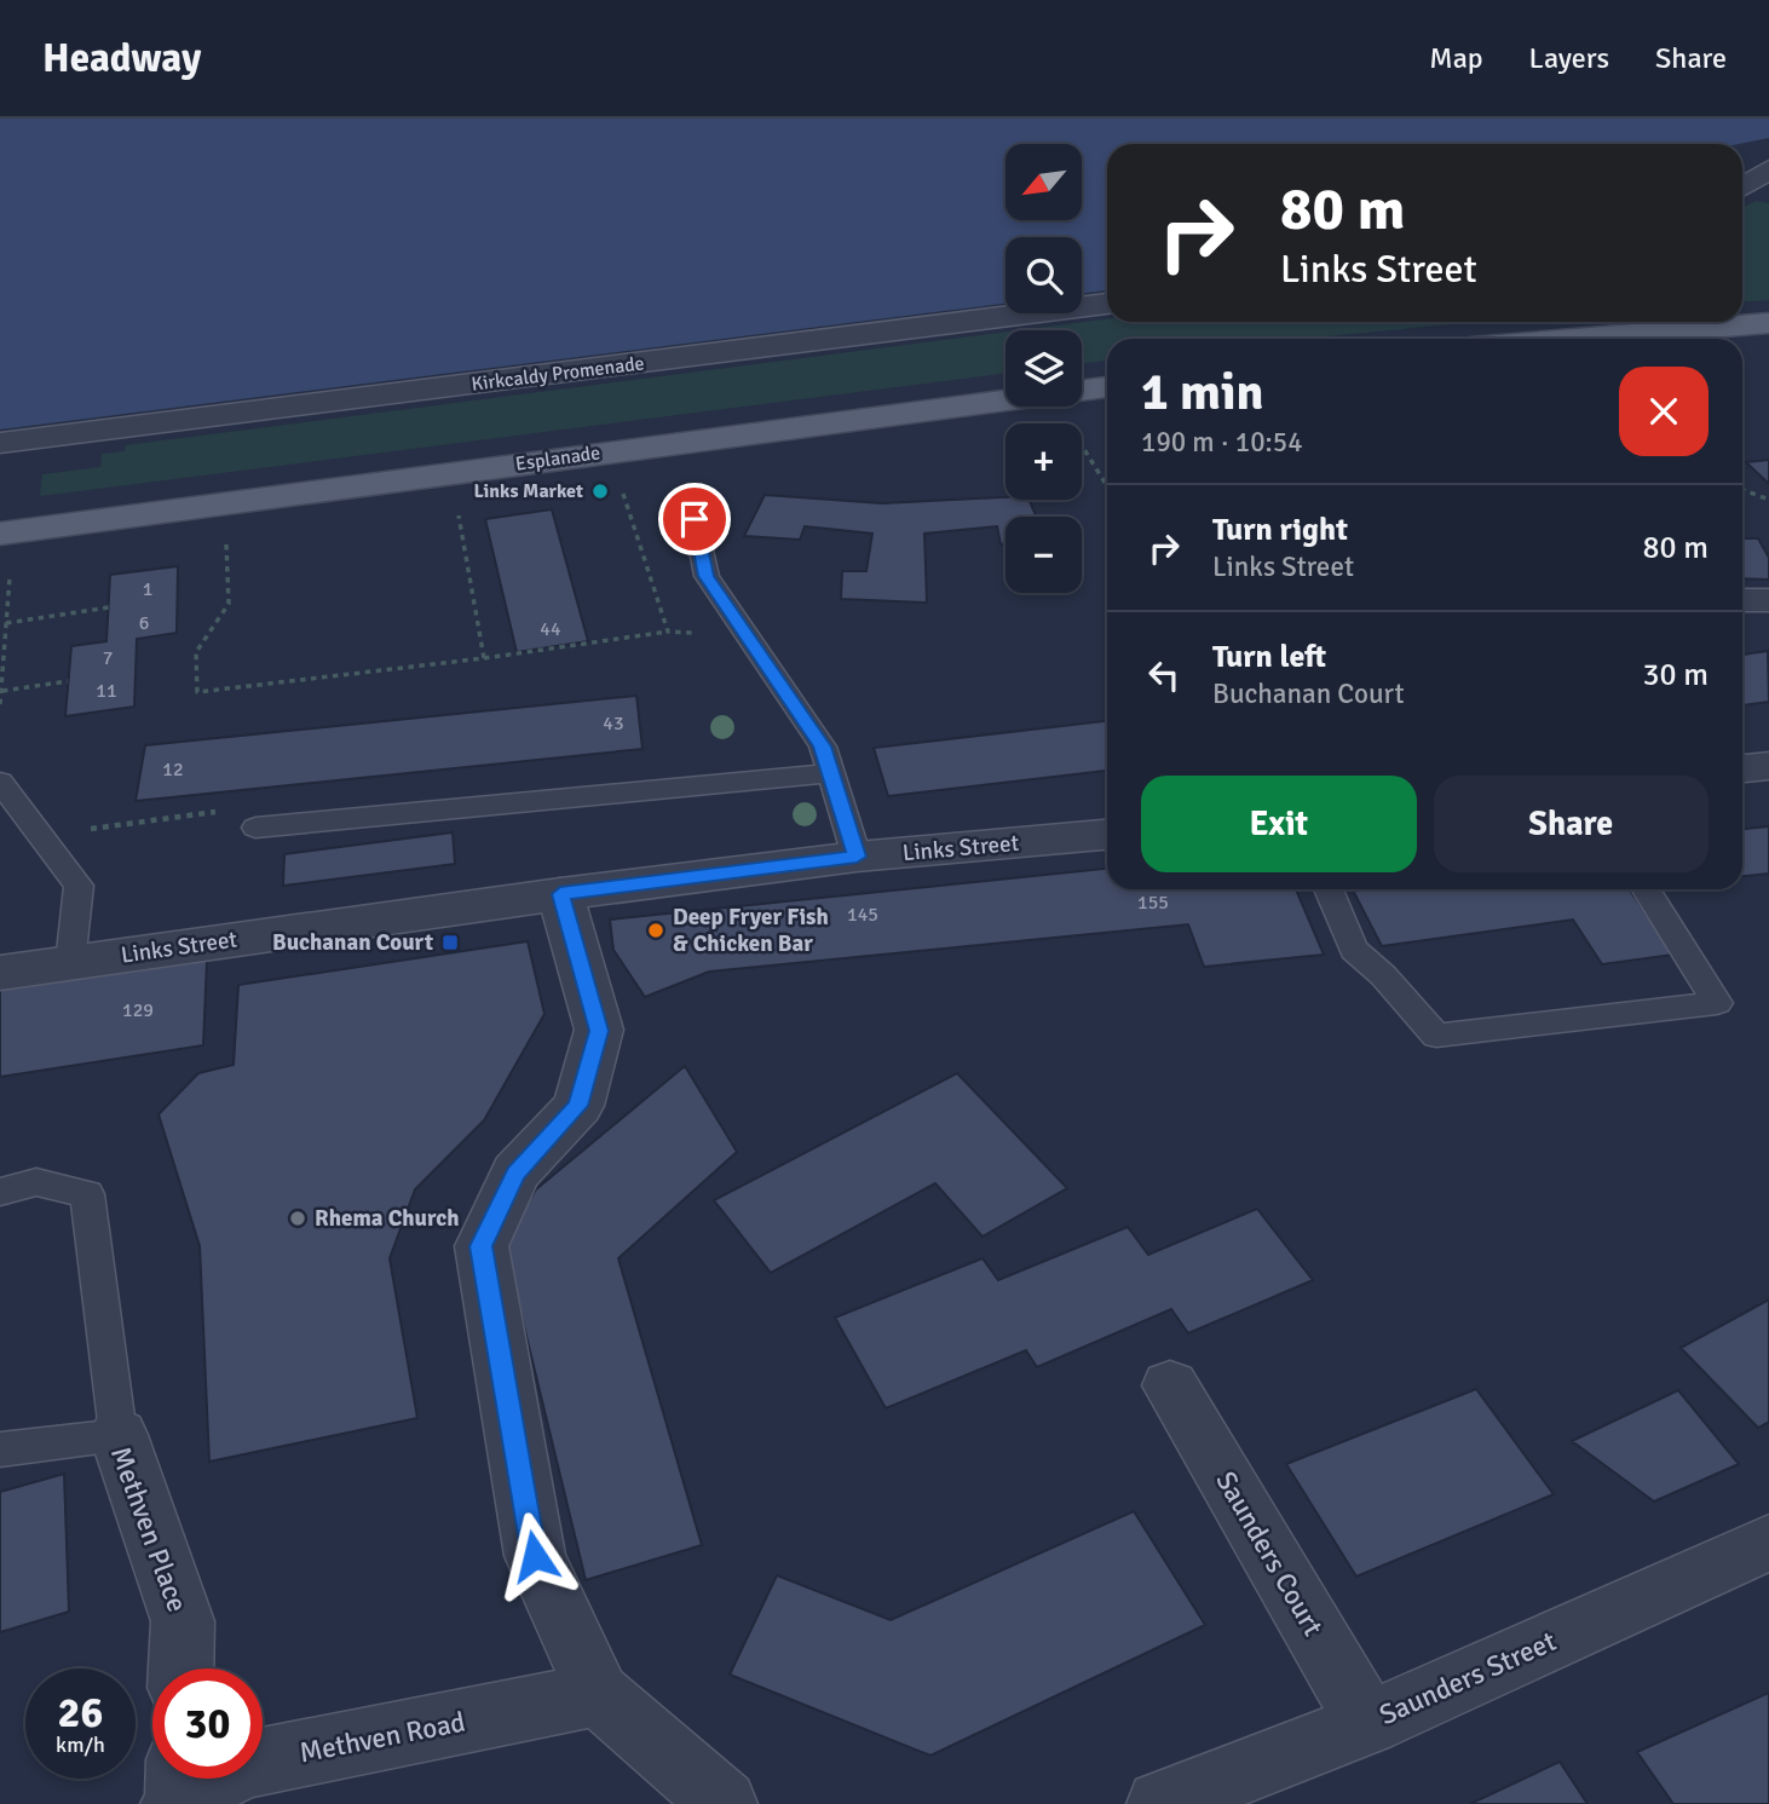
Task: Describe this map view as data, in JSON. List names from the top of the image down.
{
  "streets": {
    "main road": ["Esplanade"],
    "street": [
      "Kirkcaldy Promenade",
      "Links Street",
      "Methven Place",
      "Saunders Court",
      "Saunders Street",
      "Methven Road"
    ]
  },
  "crossings": [
    ["Saunders Court", "Saunders Street"]
  ],
  "places": {
    "other": ["Links Market", "Deep Fryer Fish & Chicken Bar", "Rhema Church"],
    "transit": ["Buchanan Court"]
  },
  "house_numbers": [
    "1",
    "6",
    "44",
    "7",
    "11",
    "43",
    "12",
    "155",
    "145",
    "129"
  ],
  "north": "bottom left",
  "page": {
    "header": "Headway",
    "nav": ["Map", "Layers", "Share"],
    "map_buttons": ["+", "−"],
    "turn": ["80 m", "Links Street"],
    "heading": ["1 min", "190 m · 10:54"],
    "list": [
      {
        "name": "Turn right",
        "note": "Links Street",
        "value": "80 m"
      },
      {
        "name": "Turn left",
        "note": "Buchanan Court",
        "value": "30 m"
      }
    ],
    "buttons": ["Exit", "Share"],
    "speed": "26 km/h",
    "limit": "30"
  }
}
